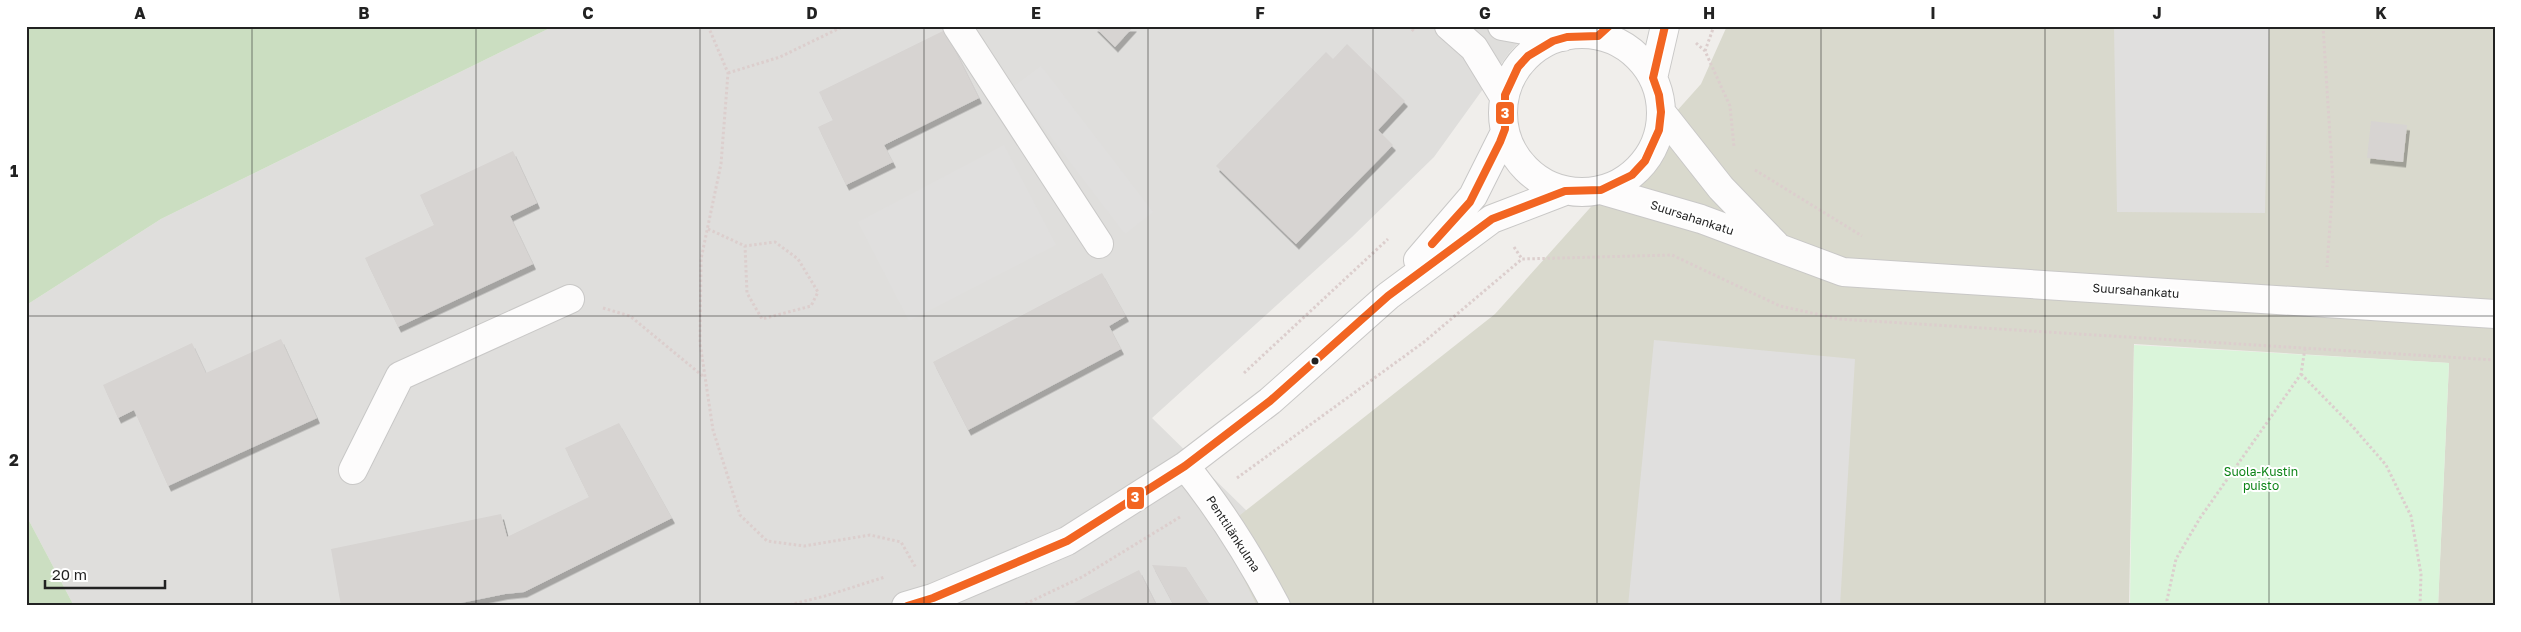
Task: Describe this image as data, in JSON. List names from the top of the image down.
{
  "streets": {
    "street": ["Suursahankatu", "Penttilänkulma"]
  },
  "parks": ["Suola-Kustin puisto"],
  "lines": ["transit line 3"],
  "scale_bar": "20 m",
  "grid": {
    "columns": [
      "A",
      "B",
      "C",
      "D",
      "E",
      "F",
      "G",
      "H",
      "I",
      "J",
      "K"
    ],
    "rows": ["1", "2"]
  }
}
